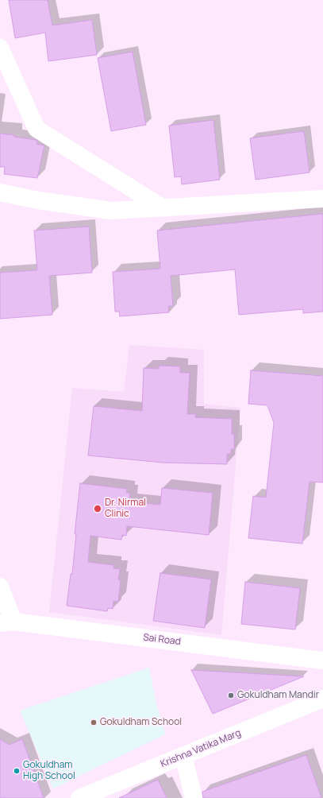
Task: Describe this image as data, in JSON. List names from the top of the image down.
{
  "streets": {
    "street": ["Sai Road", "Krishna Vatika Marg"]
  },
  "places": [
    "Dr. Nirmal Clinic",
    "Gokuldham Mandir",
    "Gokuldham School",
    "Gokuldham High School"
  ]
}
